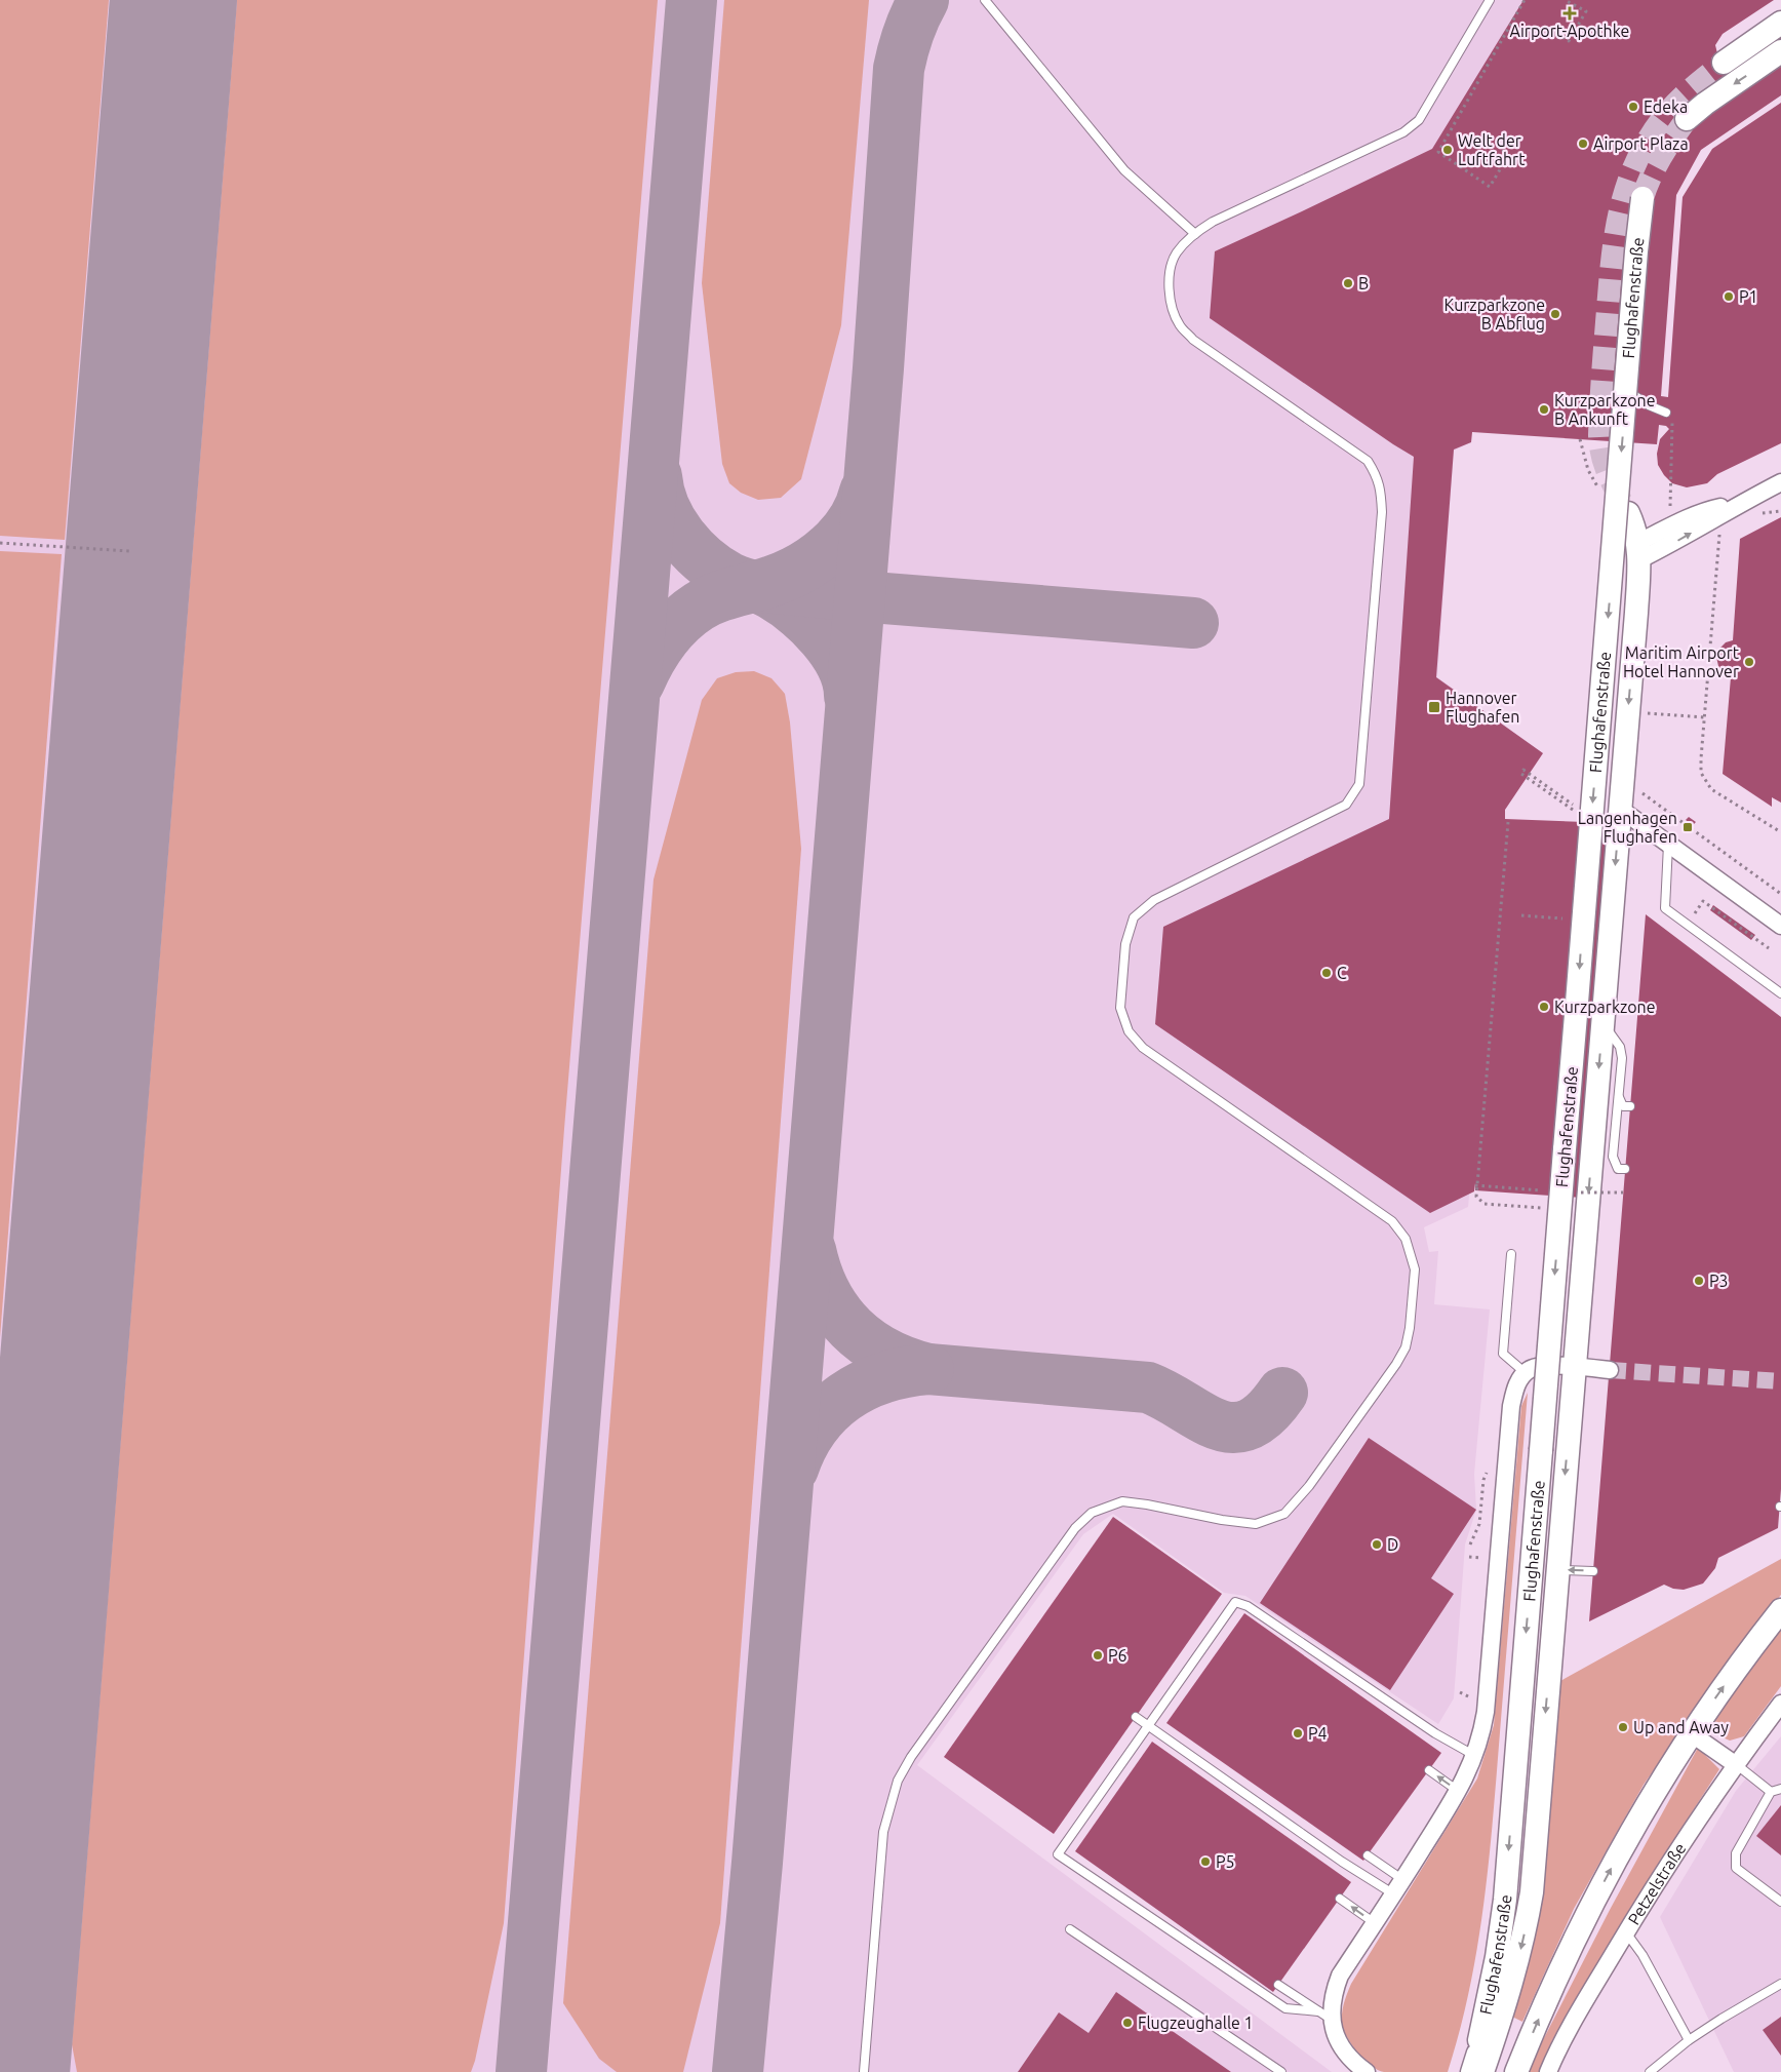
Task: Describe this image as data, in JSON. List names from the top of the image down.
{
  "streets": {
    "main road": ["Flughafenstraße"],
    "street": ["Petzelstraße"]
  },
  "one_way": ["Flughafenstraße"],
  "places": {
    "health": ["Airport-Apothke"],
    "other": [
      "Edeka",
      "Airport Plaza",
      "Welt der Luftfahrt",
      "B",
      "P1",
      "Kurzparkzone B Abflug",
      "Kurzparkzone B Ankunft",
      "Maritim Airport Hotel Hannover",
      "C",
      "Kurzparkzone",
      "P3",
      "D",
      "P6",
      "Up and Away",
      "P4",
      "P5",
      "Flugzeughalle 1"
    ],
    "transit": ["Hannover Flughafen", "Langenhagen Flughafen"]
  }
}
